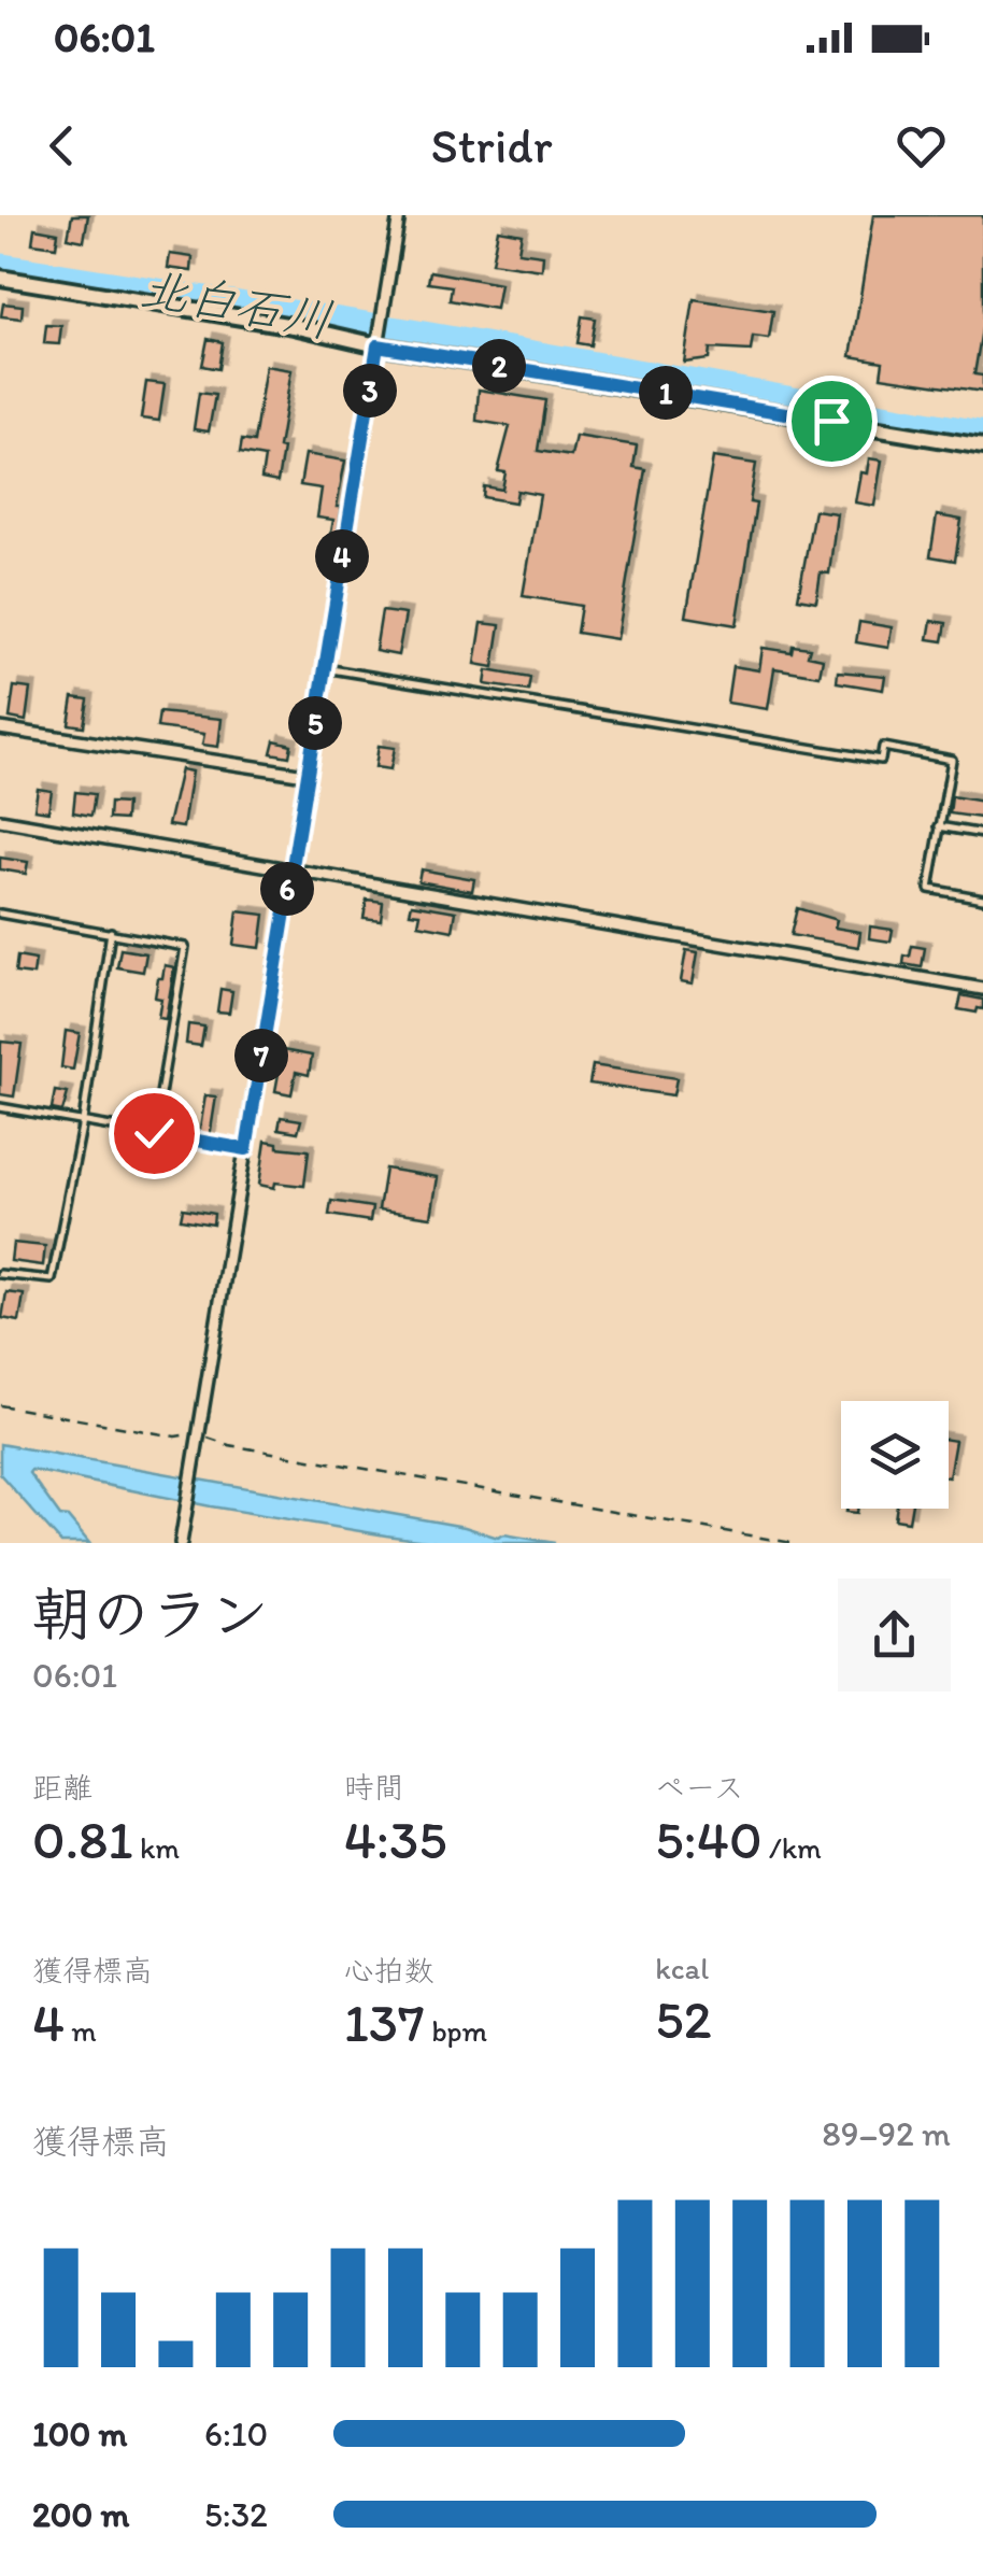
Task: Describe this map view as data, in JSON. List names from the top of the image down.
{
  "water": ["北白石川"],
  "page": {
    "status": "06:01",
    "header": "Stridr",
    "pins": [
      "2",
      "3",
      "1",
      "4",
      "5",
      "6",
      "7"
    ],
    "heading": ["朝のラン", "06:01"],
    "stats": [
      ["距離", "0.81 km"],
      ["時間", "4:35"],
      ["ペース", "5:40 /km"],
      ["獲得標高", "4 m"],
      ["心拍数", "137 bpm"],
      ["kcal", "52"]
    ],
    "chart": ["獲得標高", "89–92 m"],
    "list": [
      {
        "name": "100 m",
        "note": "6:10"
      },
      {
        "name": "200 m",
        "note": "5:32"
      }
    ]
  }
}
